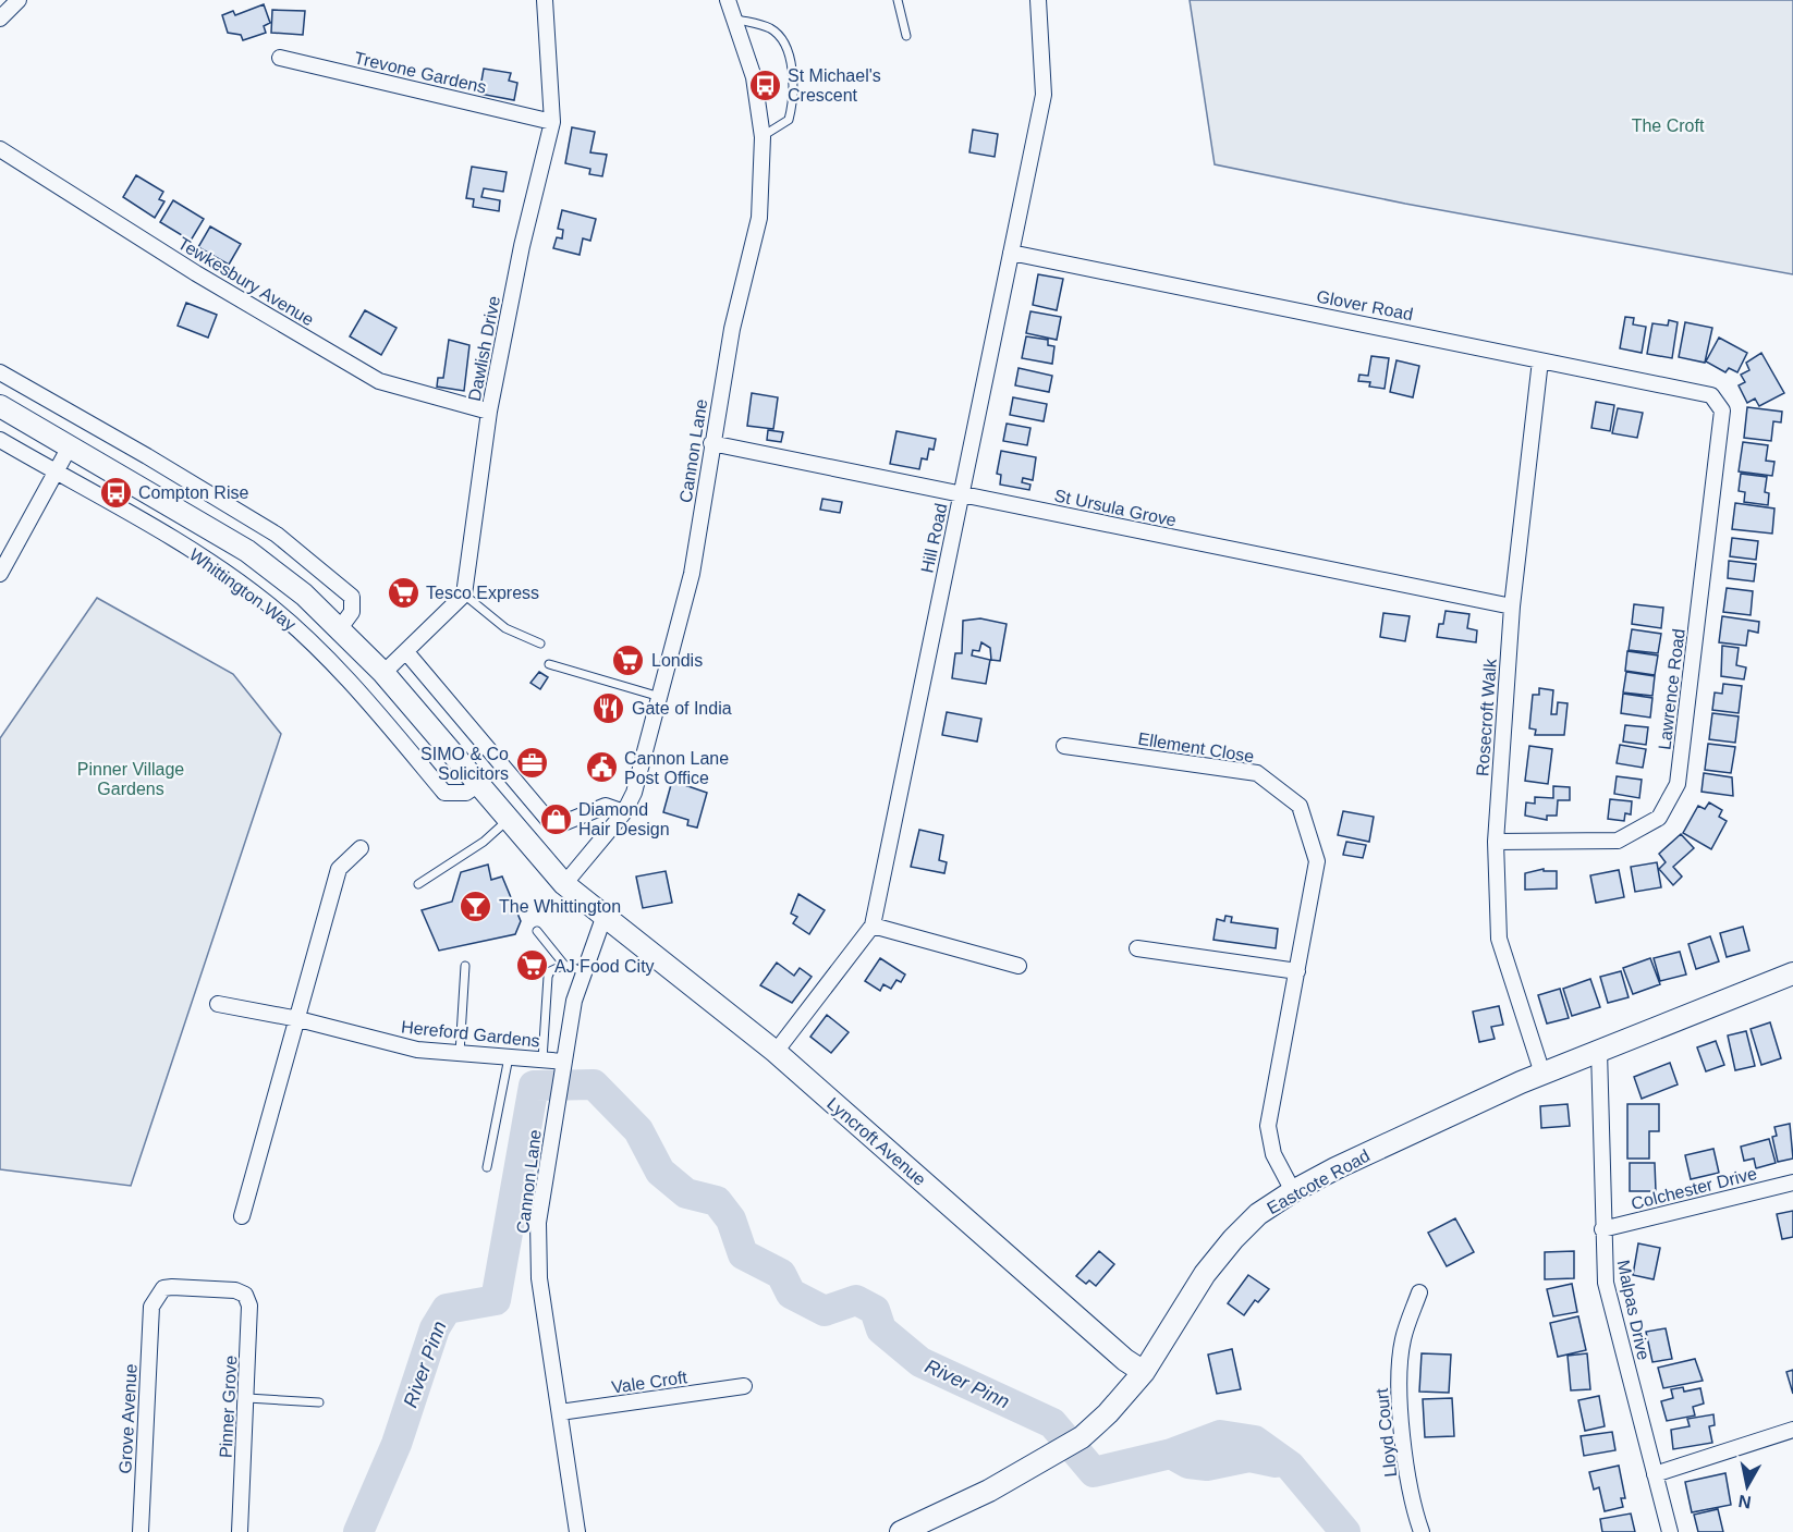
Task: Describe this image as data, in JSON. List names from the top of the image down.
{
  "streets": {
    "street": [
      "Trevone Gardens",
      "Tewkesbury Avenue",
      "Glover Road",
      "Dawlish Drive",
      "Cannon Lane",
      "St Ursula Grove",
      "Hill Road",
      "Whittington Way",
      "Lawrence Road",
      "Rosecroft Walk",
      "Ellement Close",
      "Hereford Gardens",
      "Lyncroft Avenue",
      "Eastcote Road",
      "Colchester Drive",
      "Malpas Drive",
      "Vale Croft",
      "Pinner Grove",
      "Grove Avenue",
      "Lloyd Court"
    ]
  },
  "crossings": [
    ["Trevone Gardens", "Dawlish Drive"],
    ["Tewkesbury Avenue", "Dawlish Drive"],
    ["Glover Road", "Hill Road"],
    ["Glover Road", "Lawrence Road"],
    ["Glover Road", "Rosecroft Walk"],
    ["Cannon Lane", "St Ursula Grove"],
    ["Cannon Lane", "Whittington Way"],
    ["Cannon Lane", "Hereford Gardens"],
    ["Cannon Lane", "Lyncroft Avenue"],
    ["Cannon Lane", "Vale Croft"],
    ["St Ursula Grove", "Hill Road"],
    ["St Ursula Grove", "Rosecroft Walk"],
    ["Hill Road", "Lyncroft Avenue"],
    ["Whittington Way", "Lyncroft Avenue"],
    ["Lawrence Road", "Rosecroft Walk"],
    ["Rosecroft Walk", "Eastcote Road"],
    ["Ellement Close", "Eastcote Road"],
    ["Lyncroft Avenue", "Eastcote Road"],
    ["Eastcote Road", "Malpas Drive"],
    ["Colchester Drive", "Malpas Drive"],
    ["Pinner Grove", "Grove Avenue"]
  ],
  "water": ["River Pinn"],
  "parks": ["The Croft", "Pinner Village Gardens"],
  "places": {
    "bus stop": ["St Michael's Crescent", "Compton Rise"],
    "supermarket": ["Tesco Express", "Londis", "AJ Food City"],
    "restaurant": ["Gate of India"],
    "office": ["SIMO & Co Solicitors"],
    "public building": ["Cannon Lane Post Office"],
    "shop": ["Diamond Hair Design"],
    "bar": ["The Whittington"]
  },
  "north": "bottom"
}
